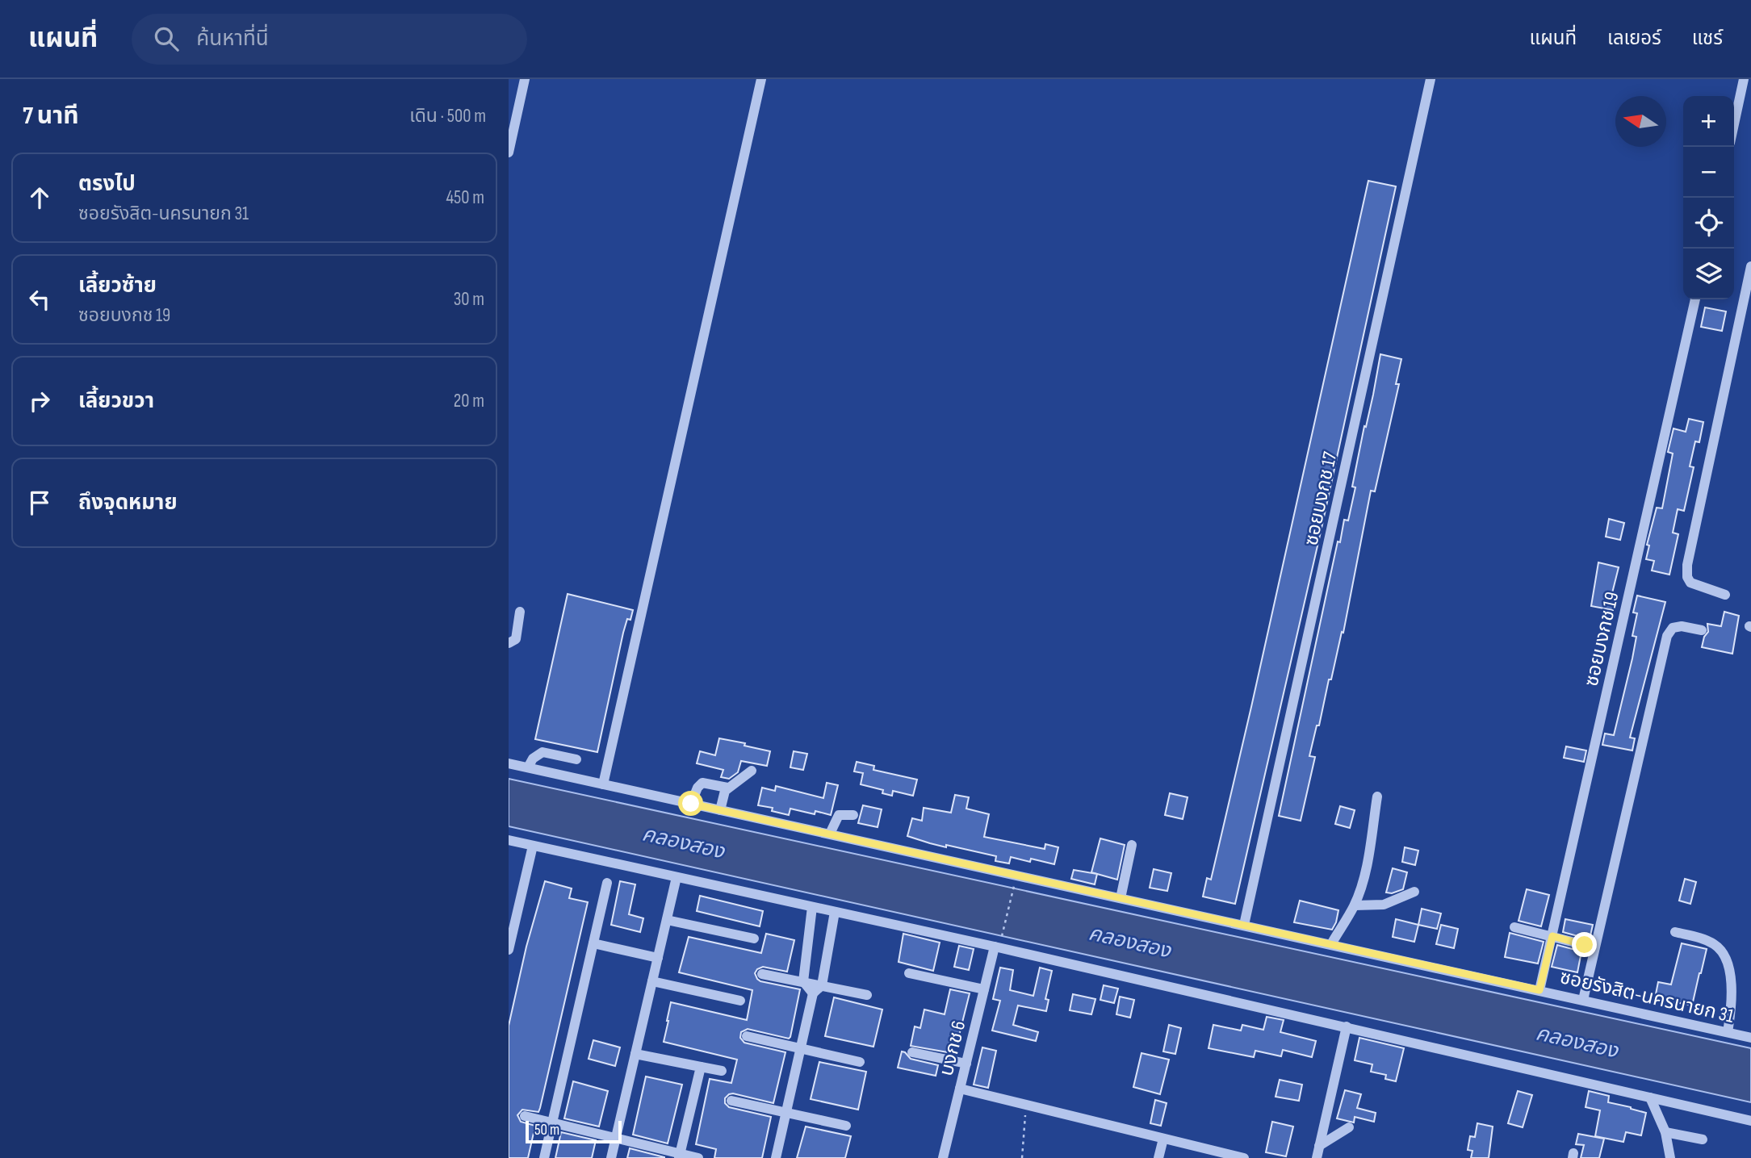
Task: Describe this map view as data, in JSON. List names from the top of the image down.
{
  "streets": {
    "street": [
      "ซอยบงกช 17",
      "ซอยบงกช 19",
      "ซอยรังสิต-นครนายก 31",
      "บงกช 6"
    ]
  },
  "crossings": [
    ["ซอยบงกช 17", "ซอยรังสิต-นครนายก 31"],
    ["ซอยบงกช 19", "ซอยรังสิต-นครนายก 31"]
  ],
  "water": ["คลองสอง"],
  "scale_bar": "50 m",
  "north": "left",
  "page": {
    "header": "แผนที่",
    "search": "ค้นหาที่นี่",
    "nav": ["แผนที่", "เลเยอร์", "แชร์"],
    "heading": ["7 นาที", "เดิน · 500 m"],
    "map_buttons": ["+", "−"],
    "list": [
      ["ตรงไป", "ซอยรังสิต-นครนายก 31", "450 m"],
      ["เลี้ยวซ้าย", "ซอยบงกช 19", "30 m"],
      ["เลี้ยวขวา", "20 m"],
      "ถึงจุดหมาย"
    ],
    "scale": "50 m"
  }
}
